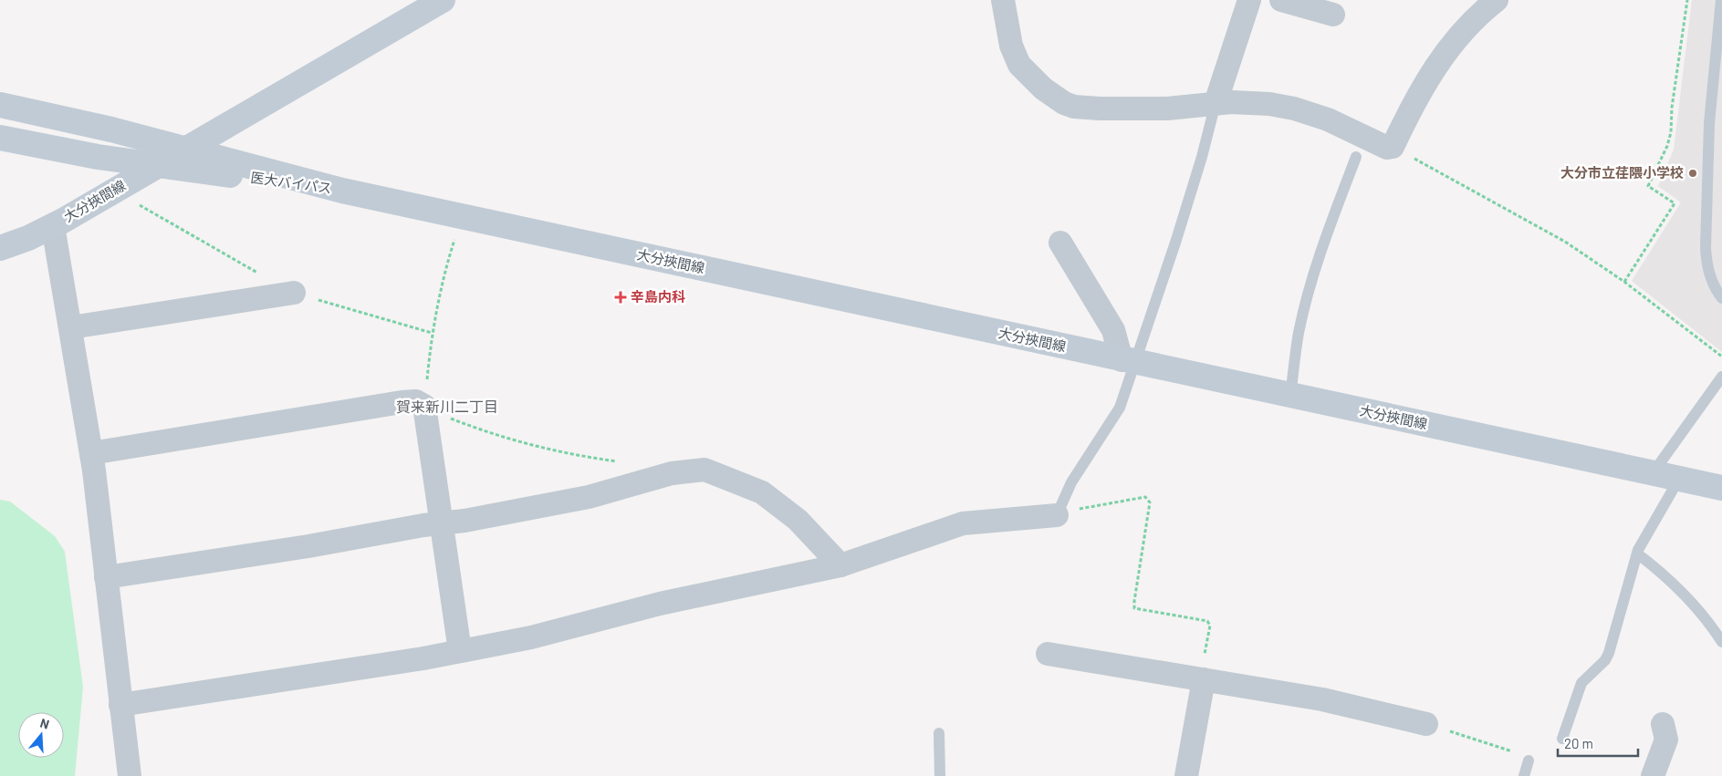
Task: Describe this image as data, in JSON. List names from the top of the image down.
{
  "streets": {
    "main road": ["医大バイパス", "大分挾間線"]
  },
  "crossings": [
    ["医大バイパス", "大分挾間線"]
  ],
  "districts": ["賀来新川二丁目"],
  "places": {
    "other": ["大分市立荏隈小学校"],
    "health": ["辛島内科"]
  },
  "scale_bar": "20 m",
  "north": "top"
}
